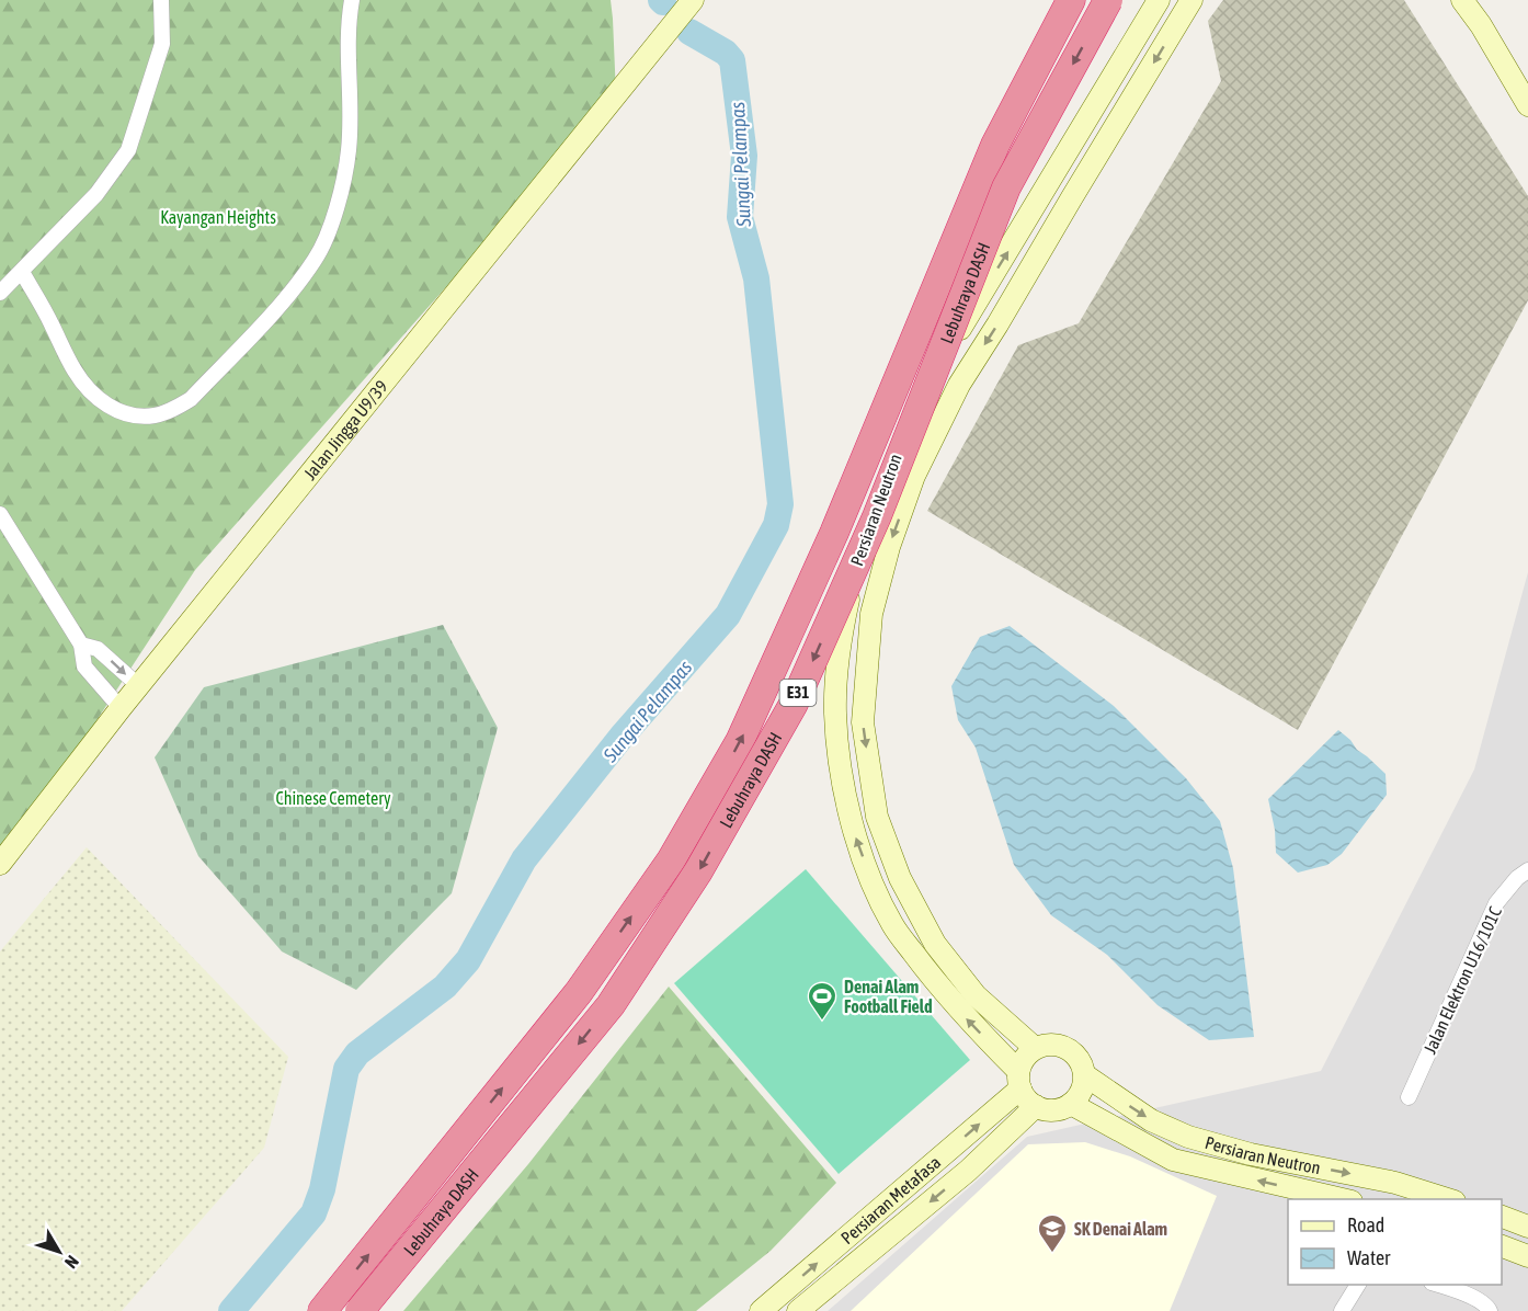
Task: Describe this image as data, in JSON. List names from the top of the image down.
{
  "streets": {
    "highway": ["Lebuhraya DASH", "E31"],
    "street": [
      "Jalan Jingga U9/39",
      "Persiaran Neutron",
      "Jalan Elektron U16/101C",
      "Persiaran Metafasa"
    ]
  },
  "crossings": [
    ["Persiaran Neutron", "Persiaran Metafasa"]
  ],
  "water": ["Sungai Pelampas"],
  "parks": ["Kayangan Heights", "Chinese Cemetery"],
  "places": {
    "sports": ["Denai Alam Football Field"],
    "school or university": ["SK Denai Alam"]
  },
  "legend": ["Road", "Water"],
  "north": "bottom right"
}
